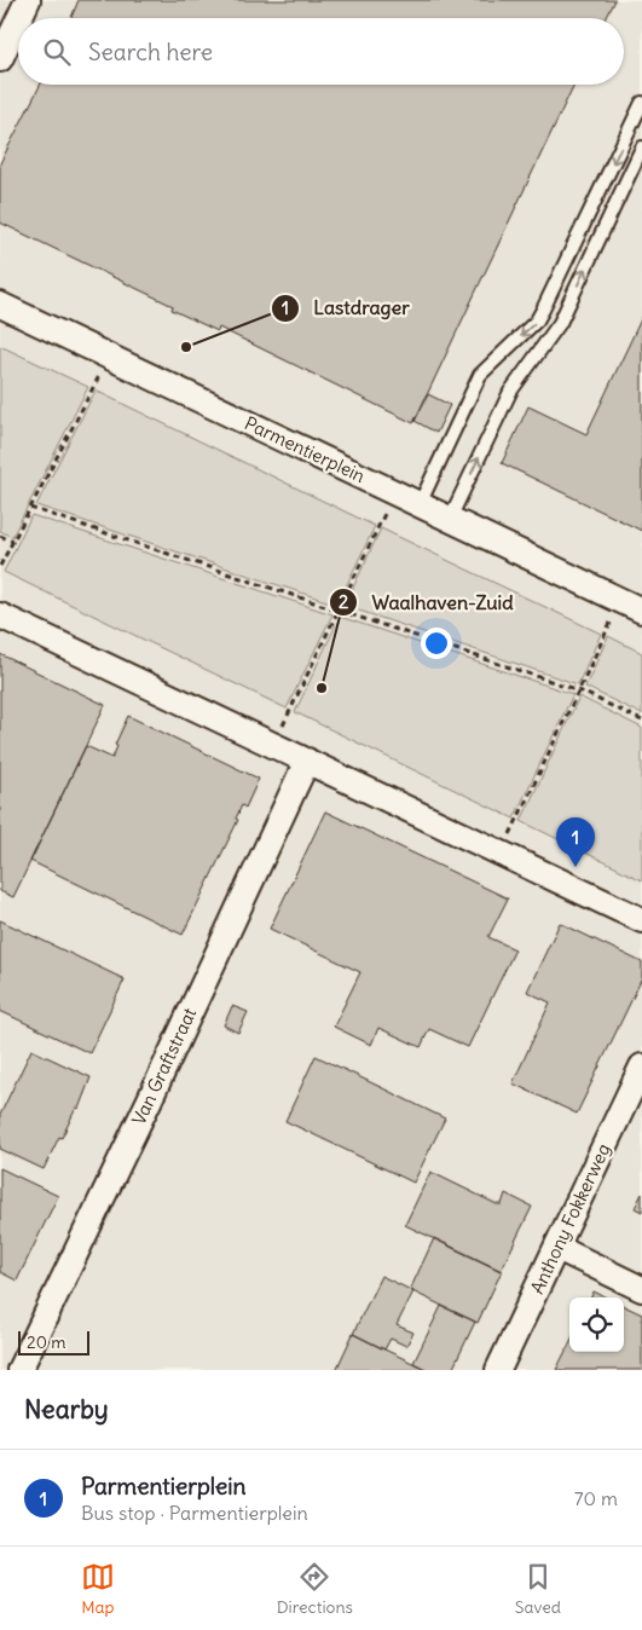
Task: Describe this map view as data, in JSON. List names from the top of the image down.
{
  "streets": {
    "street": ["Parmentierplein", "Van Graftstraat", "Anthony Fokkerweg"]
  },
  "places": ["Lastdrager", "Waalhaven-Zuid"],
  "scale_bar": "20 m",
  "page": {
    "search": "Search here",
    "pins": "1",
    "scale": "20 m",
    "heading": "Nearby",
    "list": [
      {
        "mark": "1",
        "name": "Parmentierplein",
        "note": "Bus stop · Parmentierplein",
        "value": "70 m"
      }
    ],
    "nav": ["Map", "Directions", "Saved"]
  }
}
